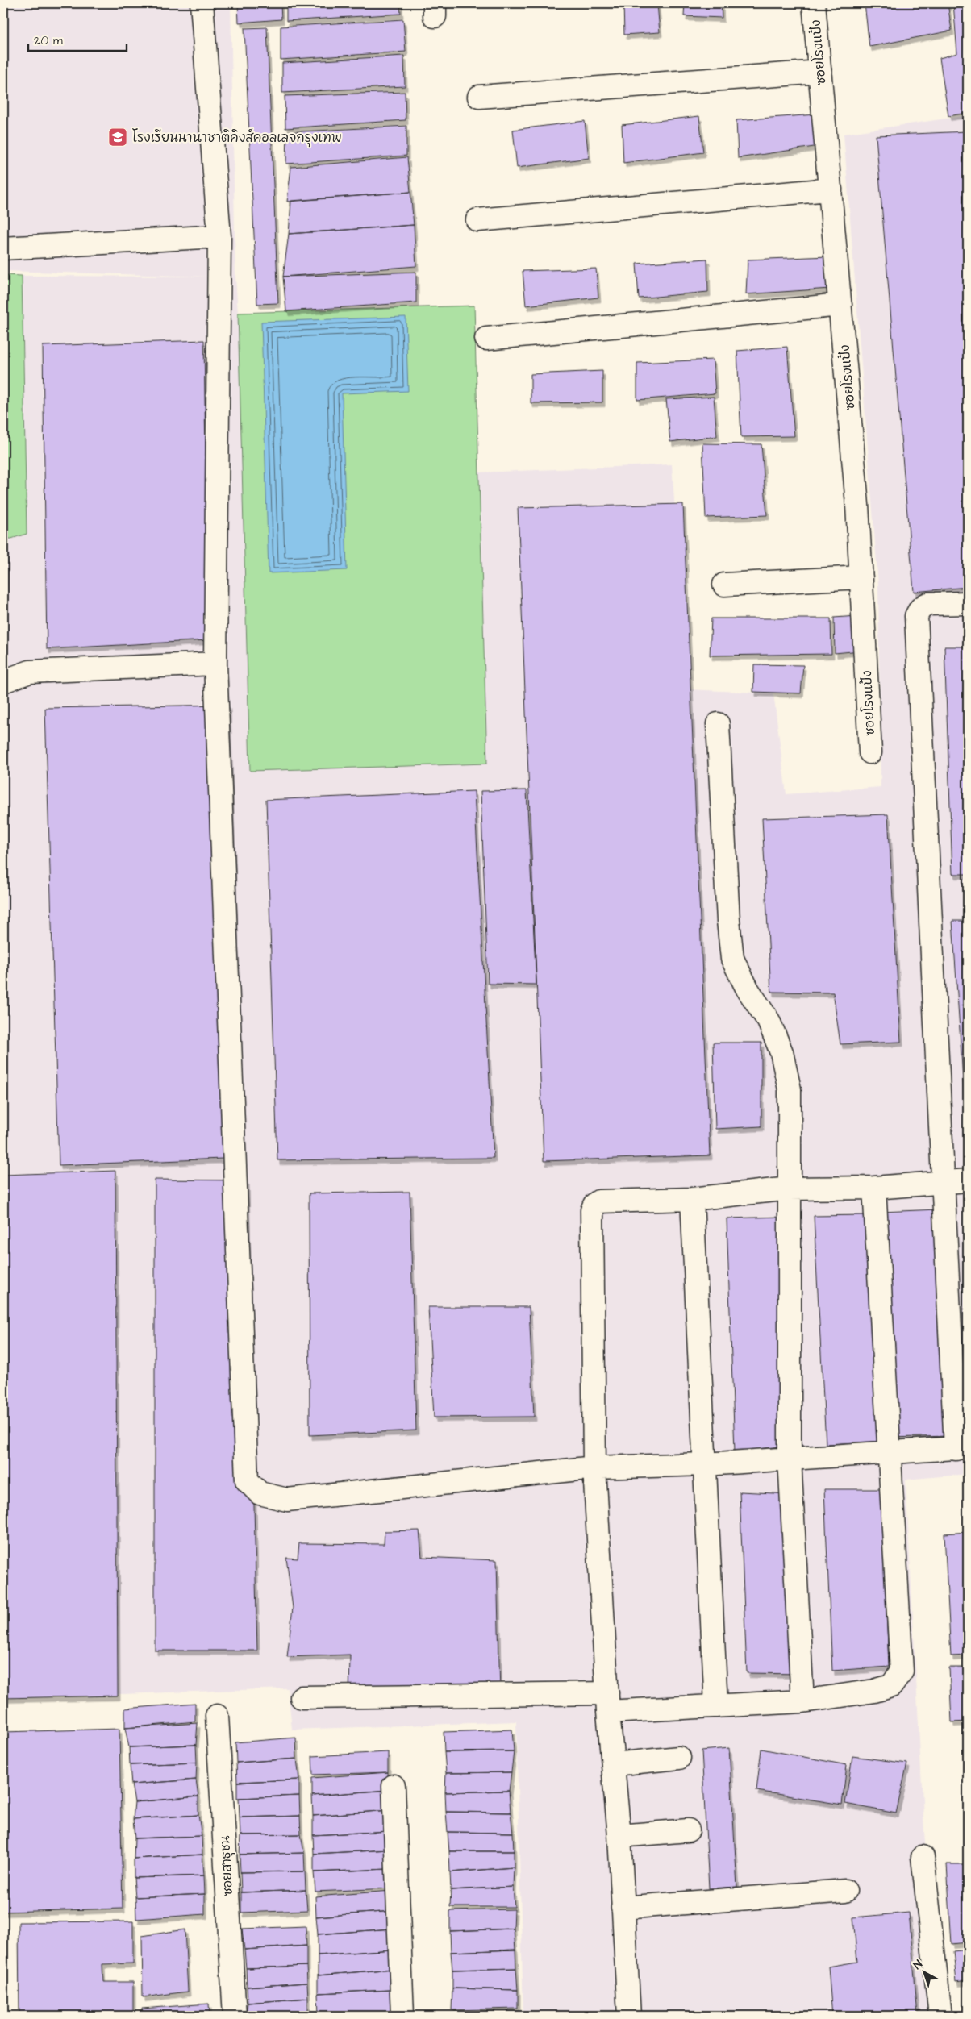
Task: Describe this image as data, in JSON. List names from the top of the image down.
{
  "streets": {
    "street": ["ซอยโรงแป้ง", "ซอยสาธุชน"]
  },
  "places": {
    "school or university": ["โรงเรียนนานาชาติคิงส์คอลเลจกรุงเทพ"]
  },
  "scale_bar": "20 m",
  "north": "top left"
}
